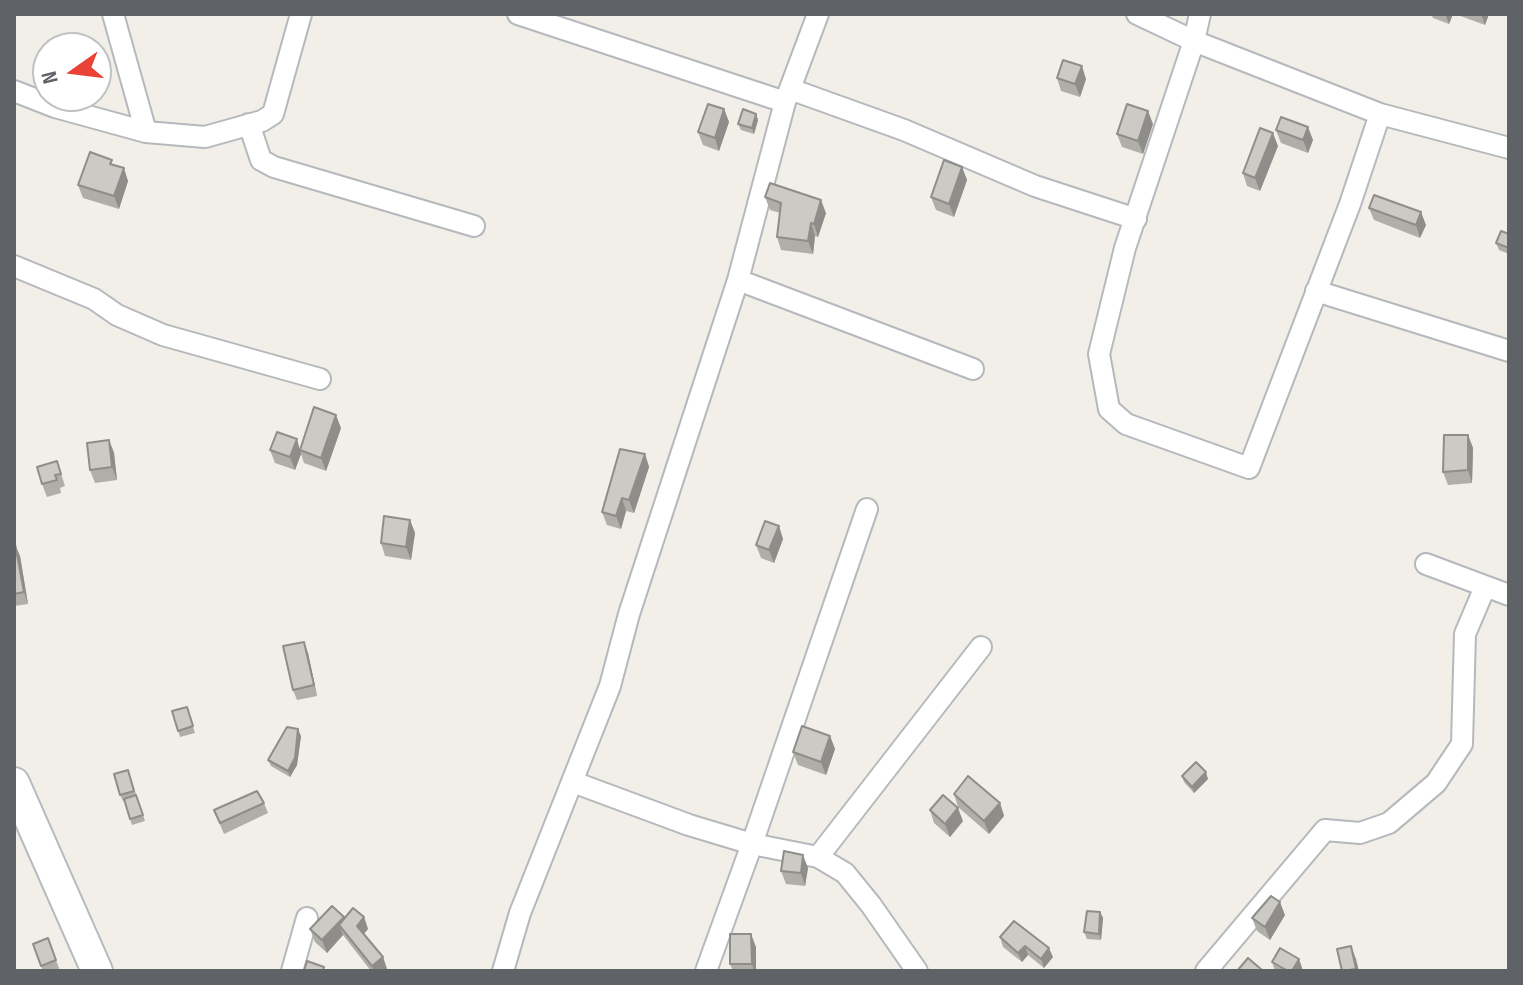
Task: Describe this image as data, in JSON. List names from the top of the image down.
{
  "north": "left"
}
